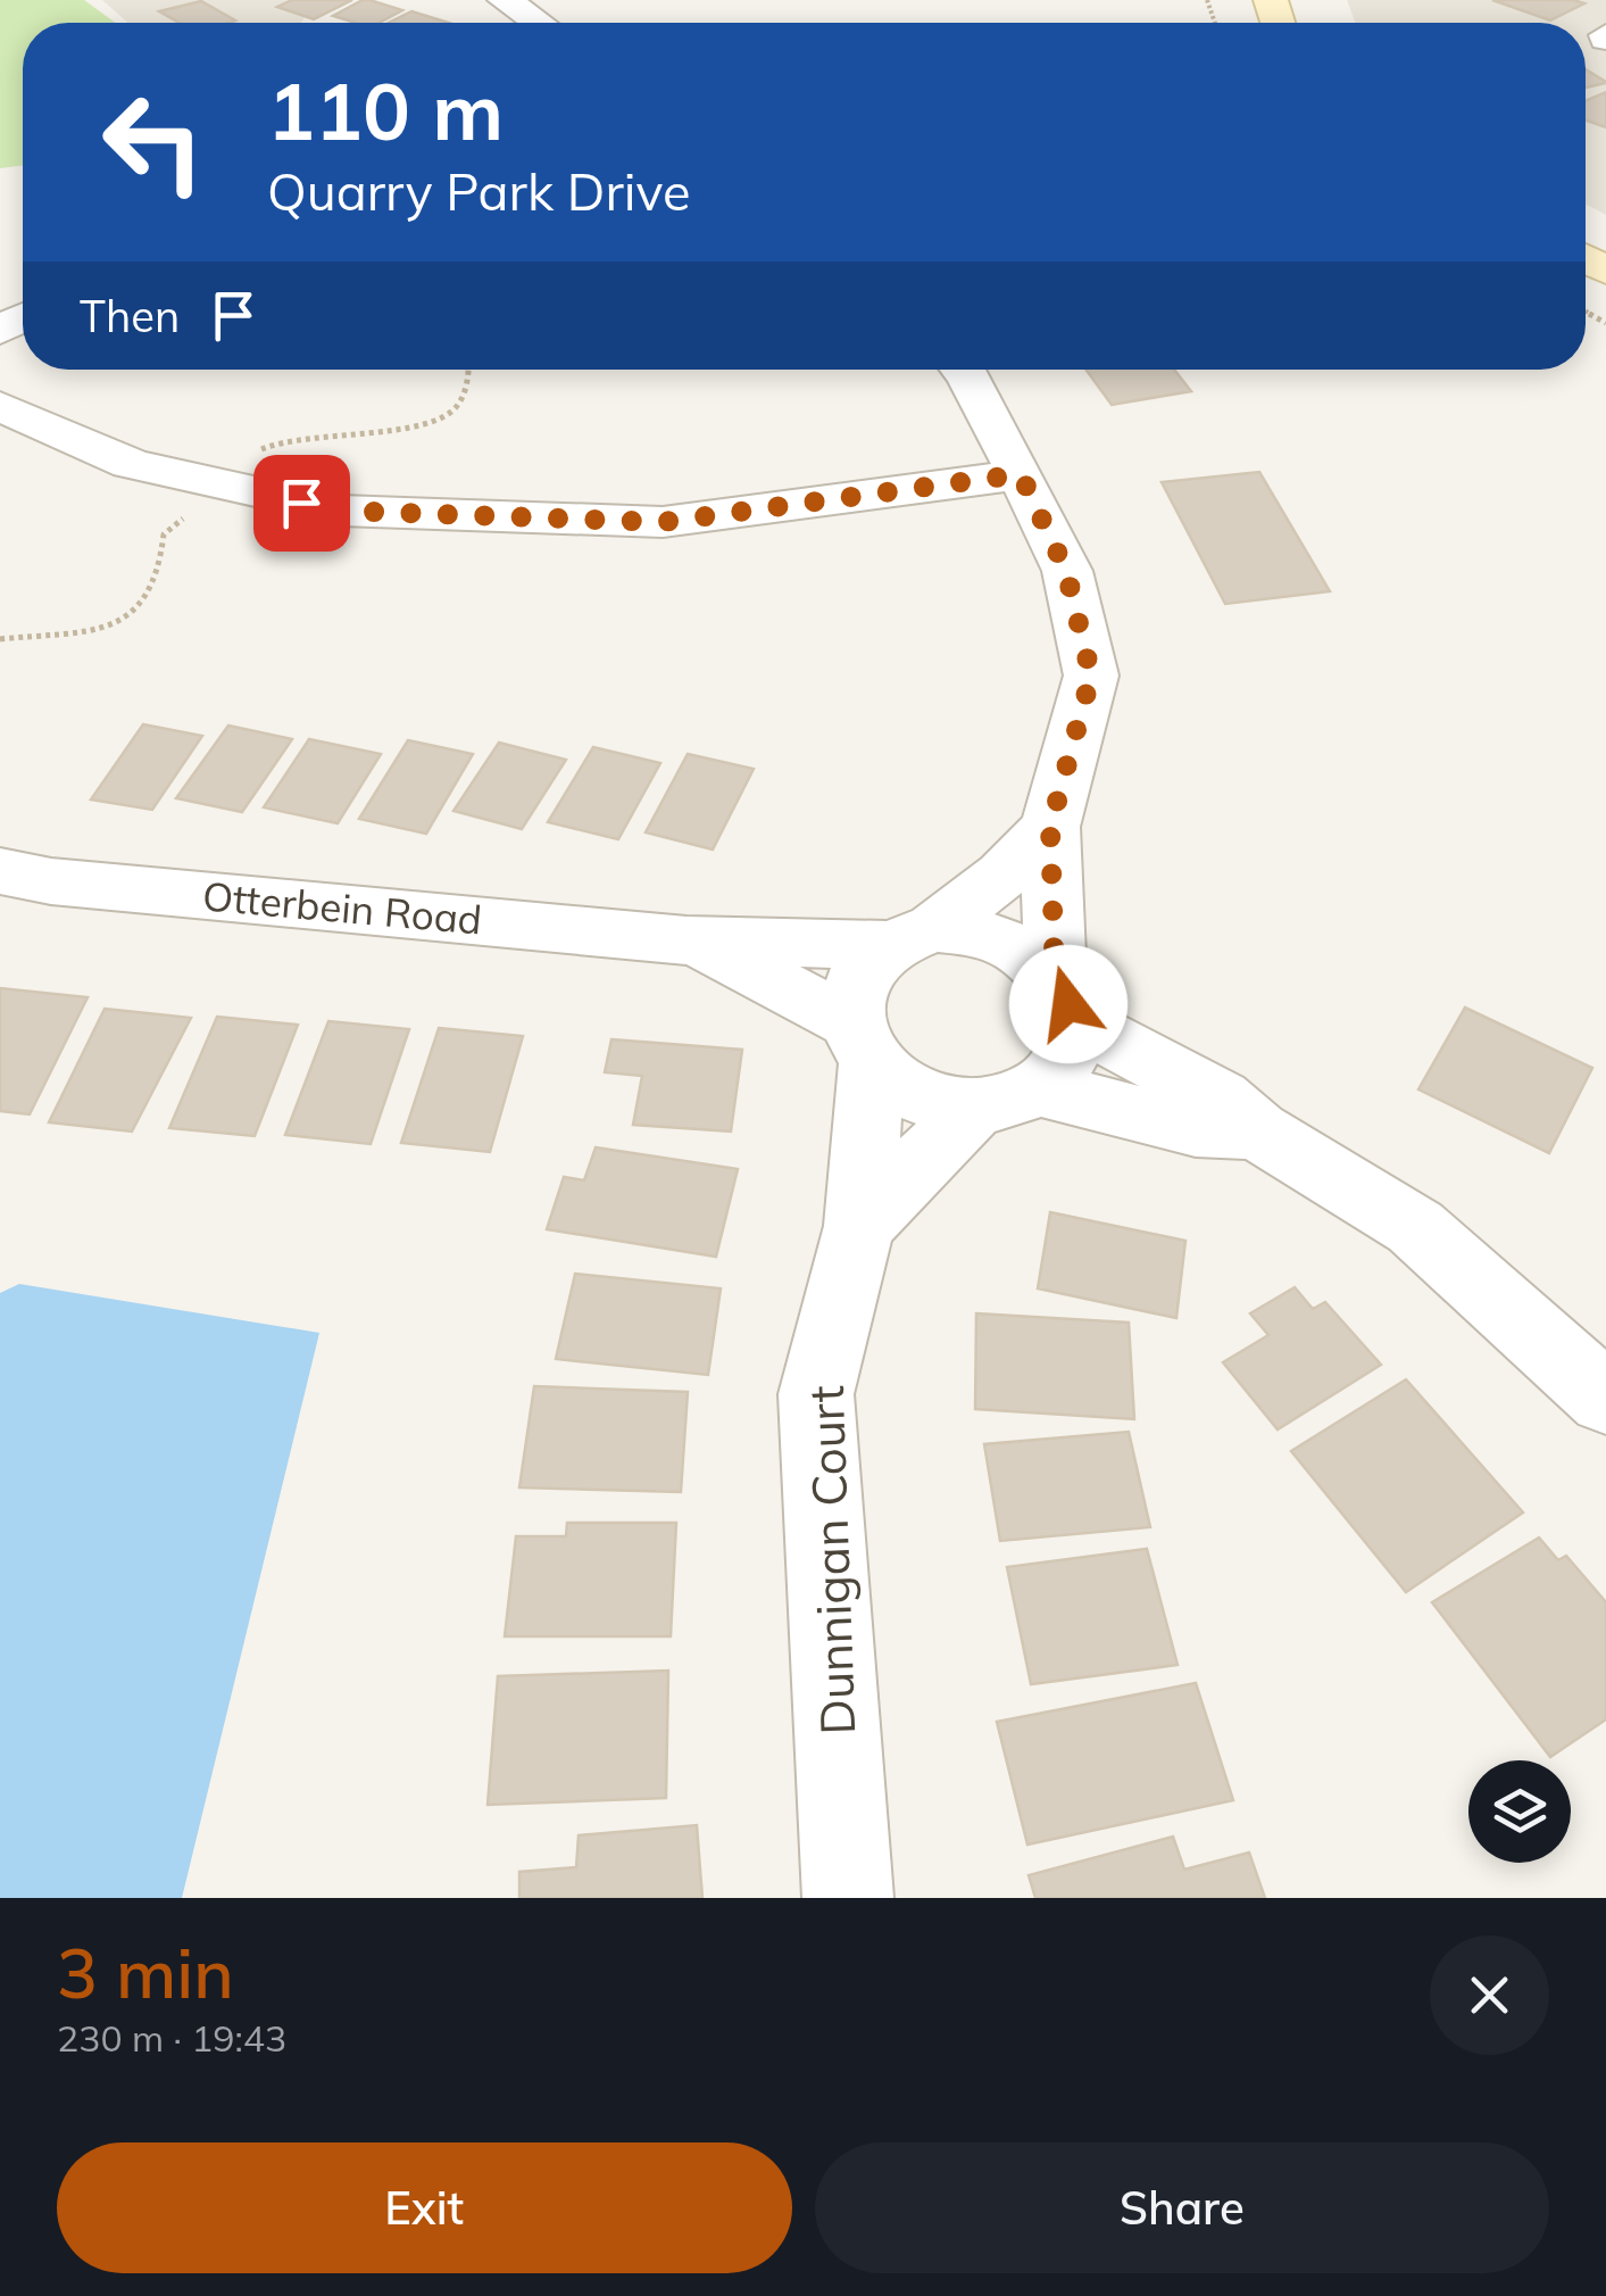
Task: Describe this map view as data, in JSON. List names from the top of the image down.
{
  "streets": {
    "street": ["Otterbein Road", "Dunnigan Court"]
  },
  "crossings": [
    ["Otterbein Road", "Dunnigan Court"]
  ],
  "page": {
    "turn": ["110 m", "Quarry Park Drive"],
    "then": "Then",
    "heading": ["3 min", "230 m · 19:43"],
    "buttons": ["Exit", "Share"]
  }
}
